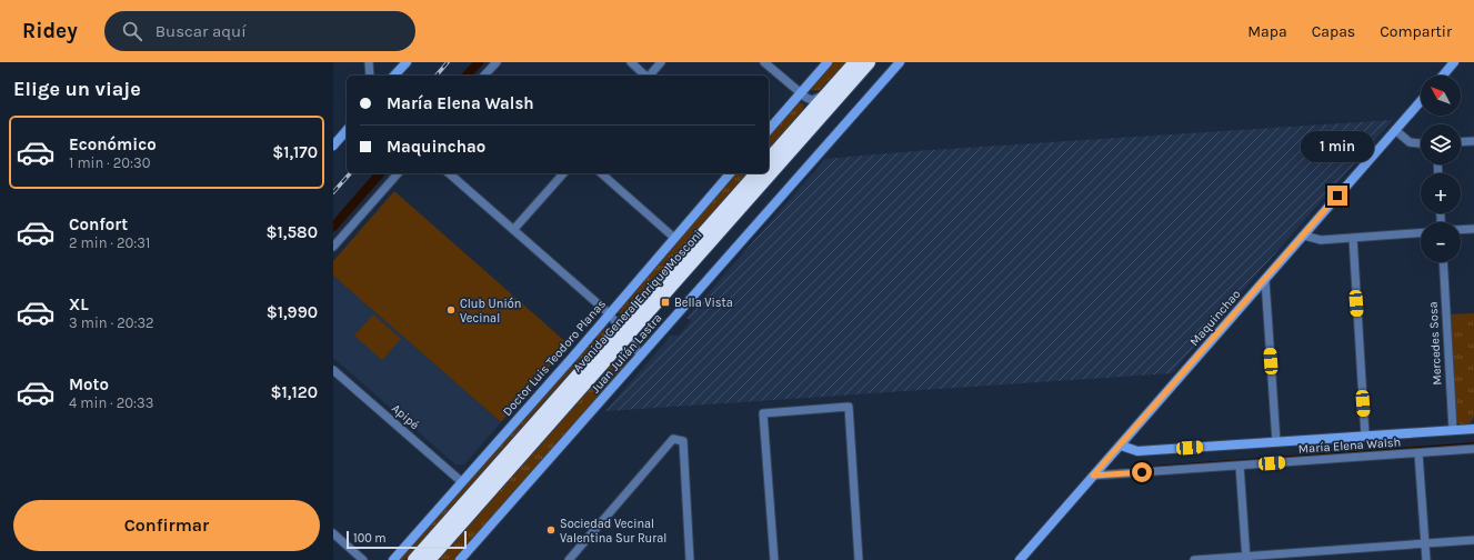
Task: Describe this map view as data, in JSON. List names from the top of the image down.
{
  "streets": {
    "highway": ["Avenida General Enrique Mosconi"],
    "street": [
      "Maquinchao",
      "Mercedes Sosa",
      "Juan Julián Lastra",
      "Doctor Luis Teodoro Planas",
      "Apipé",
      "María Elena Walsh"
    ]
  },
  "crossings": [
    ["Maquinchao", "María Elena Walsh"],
    ["Mercedes Sosa", "María Elena Walsh"],
    ["Doctor Luis Teodoro Planas", "Apipé"]
  ],
  "places": {
    "transit": ["Bella Vista"],
    "other": ["Club Unión Vecinal", "Sociedad Vecinal Valentina Sur Rural"]
  },
  "scale_bar": "100 m",
  "north": "top left",
  "page": {
    "header": "Ridey",
    "search": "Buscar aquí",
    "nav": ["Mapa", "Capas", "Compartir"],
    "heading": "Elige un viaje",
    "map_buttons": ["+", "−"],
    "banner": ["María Elena Walsh", "Maquinchao"],
    "list": [
      {
        "name": "Económico",
        "note": "1 min · 20:30",
        "value": "$1,170"
      },
      {
        "name": "Confort",
        "note": "2 min · 20:31",
        "value": "$1,580"
      },
      {
        "name": "XL",
        "note": "3 min · 20:32",
        "value": "$1,990"
      },
      {
        "name": "Moto",
        "note": "4 min · 20:33",
        "value": "$1,120"
      }
    ],
    "bubble": "1 min",
    "buttons": "Confirmar",
    "scale": "100 m"
  }
}
